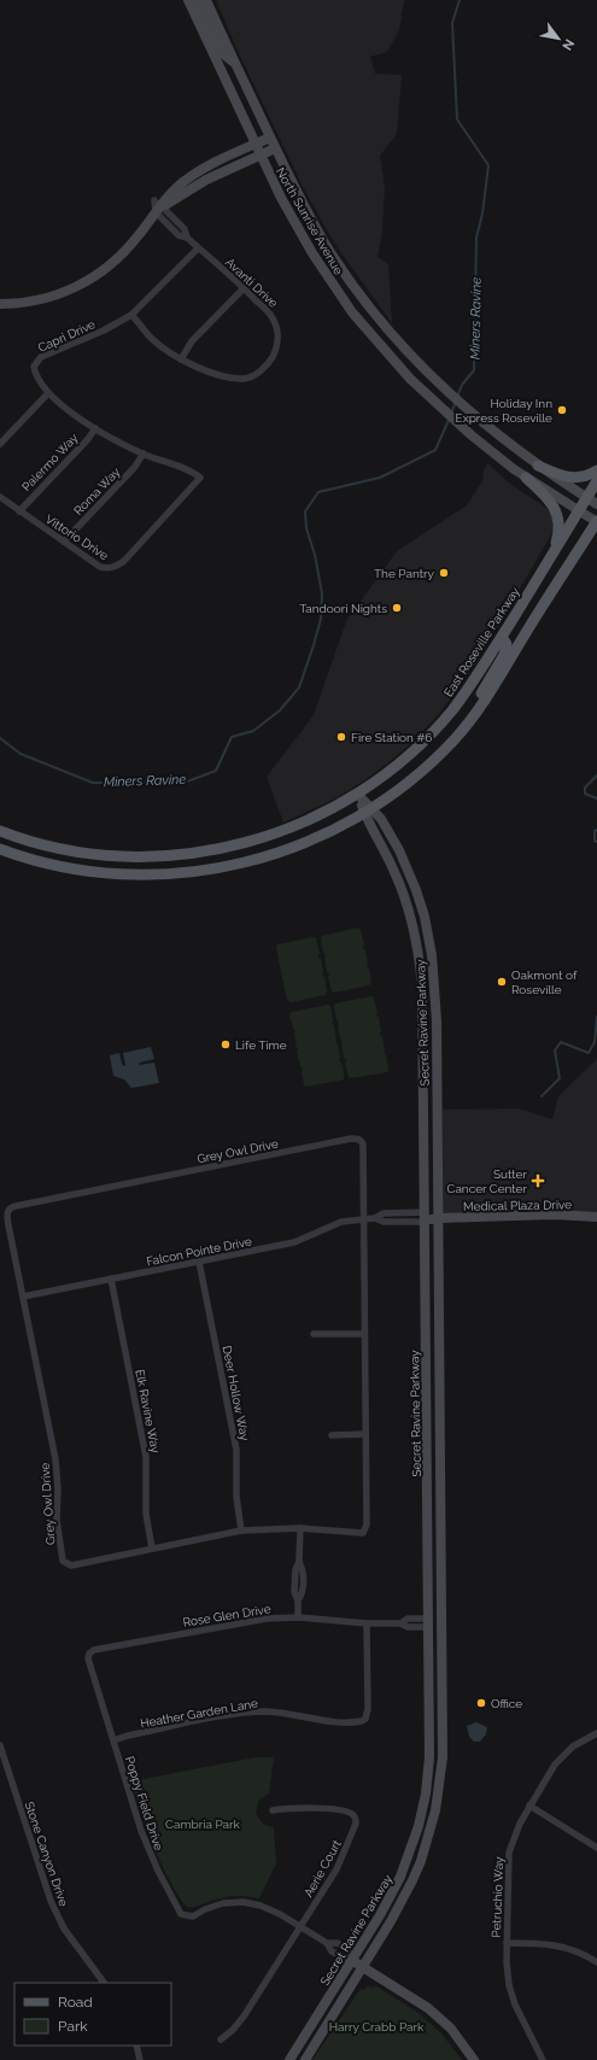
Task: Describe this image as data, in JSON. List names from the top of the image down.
{
  "streets": {
    "main road": [
      "North Sunrise Avenue",
      "East Roseville Parkway",
      "Secret Ravine Parkway",
      "Medical Plaza Drive"
    ],
    "street": [
      "Avanti Drive",
      "Capri Drive",
      "Palermo Way",
      "Roma Way",
      "Vittorio Drive",
      "Grey Owl Drive",
      "Falcon Pointe Drive",
      "Deer Hollow Way",
      "Elk Ravine Way",
      "Rose Glen Drive",
      "Heather Garden Lane",
      "Poppy Field Drive",
      "Stone Canyon Drive",
      "Aerie Court",
      "Petruchio Way"
    ]
  },
  "crossings": [
    ["North Sunrise Avenue", "East Roseville Parkway"],
    ["Avanti Drive", "Capri Drive"],
    ["Capri Drive", "Palermo Way"],
    ["Capri Drive", "Roma Way"],
    ["Capri Drive", "Vittorio Drive"],
    ["Palermo Way", "Vittorio Drive"],
    ["Roma Way", "Vittorio Drive"],
    ["East Roseville Parkway", "Secret Ravine Parkway"],
    ["Secret Ravine Parkway", "Medical Plaza Drive"],
    ["Secret Ravine Parkway", "Falcon Pointe Drive"],
    ["Secret Ravine Parkway", "Rose Glen Drive"],
    ["Secret Ravine Parkway", "Poppy Field Drive"],
    ["Grey Owl Drive", "Falcon Pointe Drive"],
    ["Grey Owl Drive", "Deer Hollow Way"],
    ["Grey Owl Drive", "Elk Ravine Way"],
    ["Falcon Pointe Drive", "Deer Hollow Way"],
    ["Falcon Pointe Drive", "Elk Ravine Way"],
    ["Rose Glen Drive", "Heather Garden Lane"],
    ["Rose Glen Drive", "Poppy Field Drive"],
    ["Heather Garden Lane", "Poppy Field Drive"],
    ["Poppy Field Drive", "Aerie Court"]
  ],
  "water": ["Miners Ravine"],
  "parks": ["Cambria Park", "Harry Crabb Park"],
  "places": {
    "other": [
      "Holiday Inn Express Roseville",
      "The Pantry",
      "Tandoori Nights",
      "Fire Station #6",
      "Oakmont of Roseville",
      "Life Time",
      "Office"
    ],
    "health": ["Sutter Cancer Center"]
  },
  "legend": ["Road", "Park"],
  "north": "bottom right"
}
